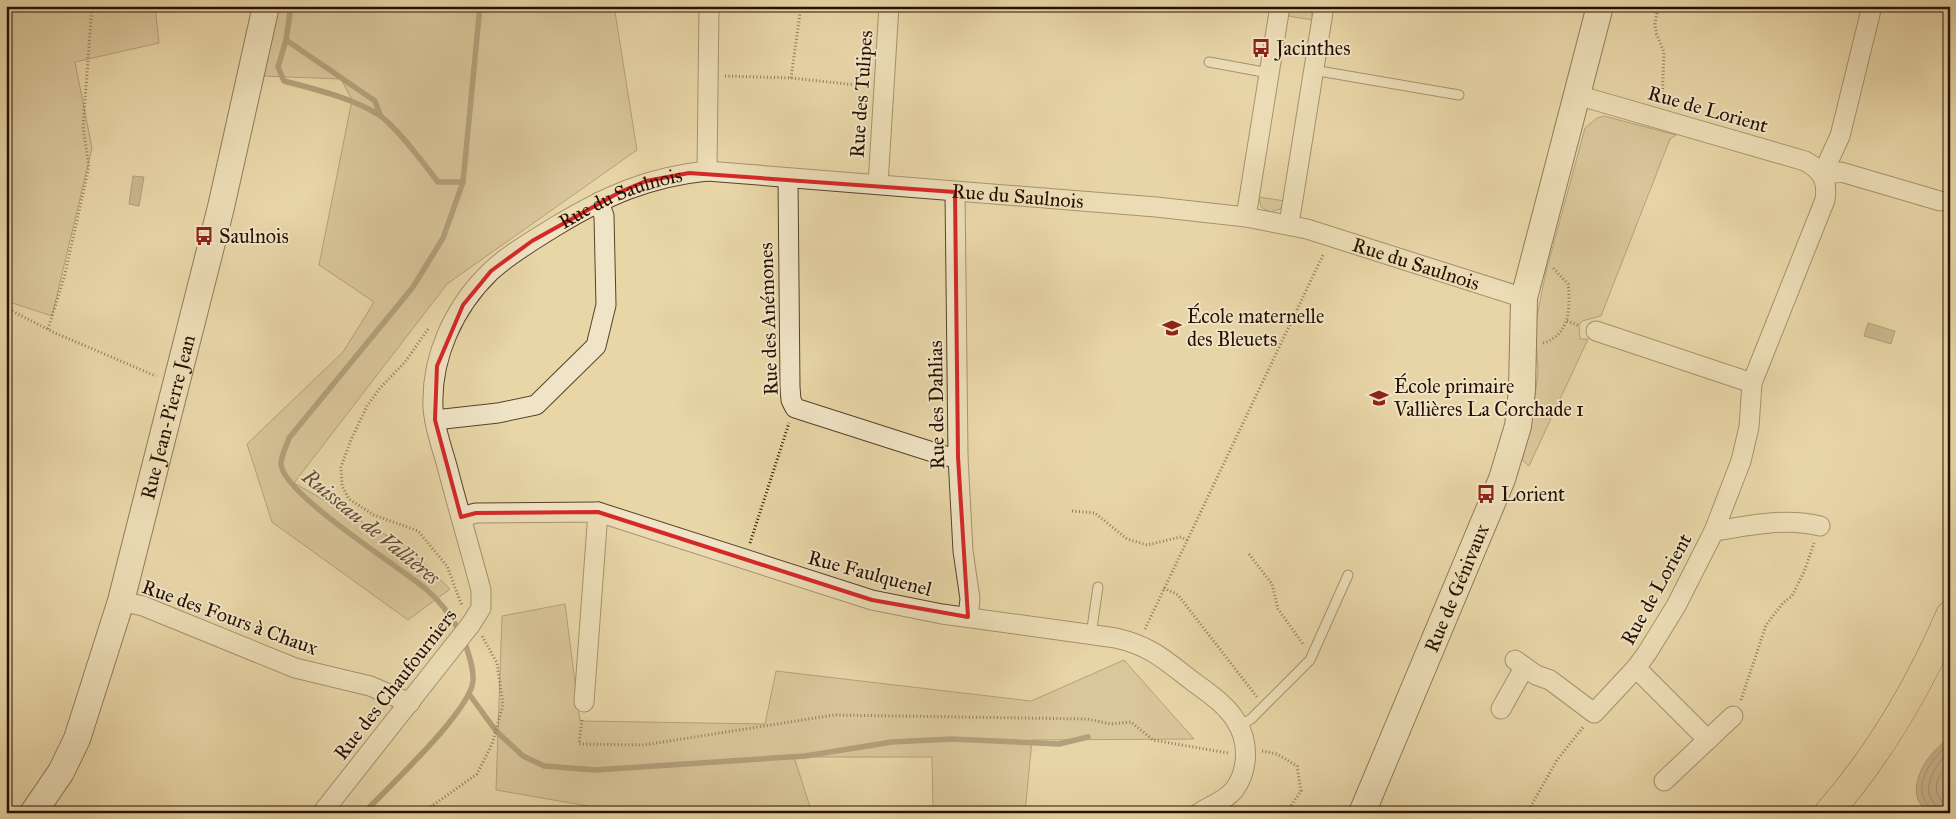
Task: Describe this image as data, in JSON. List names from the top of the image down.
{
  "streets": {
    "street": [
      "Rue des Tulipes",
      "Rue de Lorient",
      "Rue du Saulnois",
      "Rue des Anémones",
      "Rue des Dahlias",
      "Rue Jean-Pierre Jean",
      "Rue Faulquenel",
      "Rue de Génivaux",
      "Rue des Fours à Chaux",
      "Rue des Chaufourniers"
    ]
  },
  "crossings": [
    ["Rue des Tulipes", "Rue du Saulnois"],
    ["Rue du Saulnois", "Rue des Anémones"],
    ["Rue du Saulnois", "Rue des Dahlias"],
    ["Rue du Saulnois", "Rue Faulquenel"],
    ["Rue du Saulnois", "Rue de Génivaux"],
    ["Rue du Saulnois", "Rue des Chaufourniers"],
    ["Rue des Anémones", "Rue des Dahlias"],
    ["Rue des Dahlias", "Rue Faulquenel"],
    ["Rue Jean-Pierre Jean", "Rue des Fours à Chaux"],
    ["Rue Faulquenel", "Rue des Chaufourniers"],
    ["Rue des Fours à Chaux", "Rue des Chaufourniers"]
  ],
  "water": ["Ruisseau de Vallières"],
  "places": {
    "bus stop": ["Jacinthes", "Saulnois", "Lorient"],
    "school or university": ["École maternelle des Bleuets", "École primaire Vallières La Corchade 1"]
  }
}
